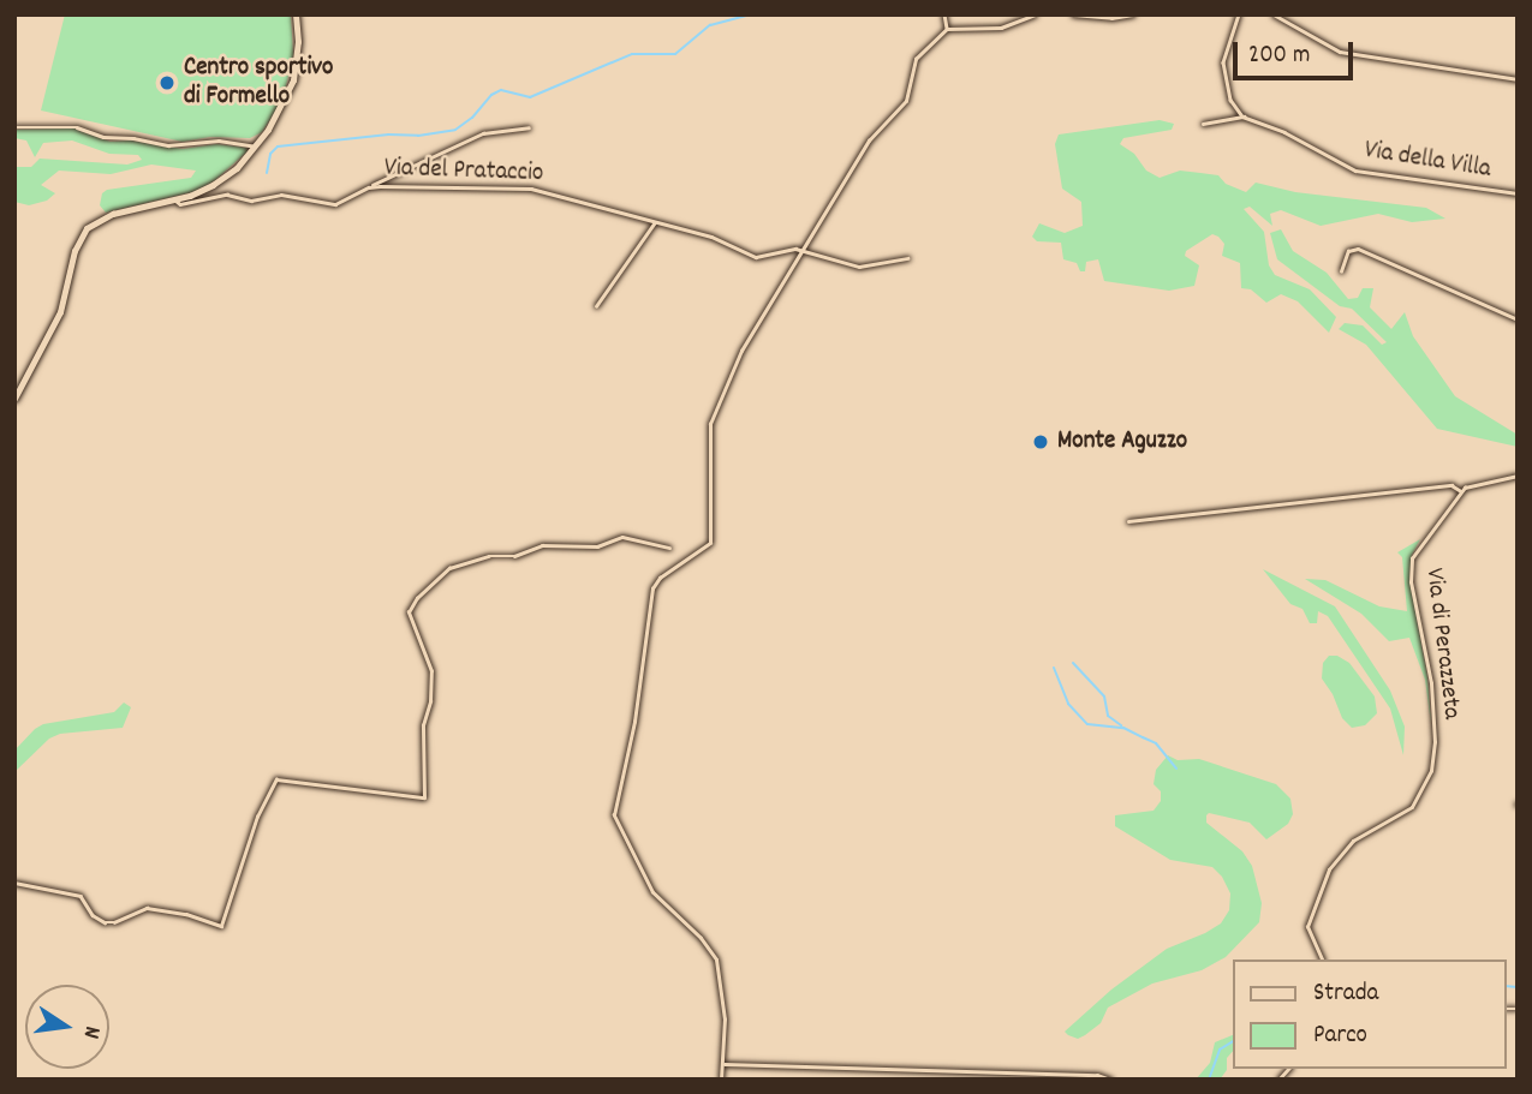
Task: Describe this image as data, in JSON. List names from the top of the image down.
{
  "streets": {
    "street": ["Via della Villa", "Via del Prataccio", "Via di Perazzeta"]
  },
  "places": ["Centro sportivo di Formello", "Monte Aguzzo"],
  "legend": ["Strada", "Parco"],
  "scale_bar": "200 m",
  "north": "right"
}
